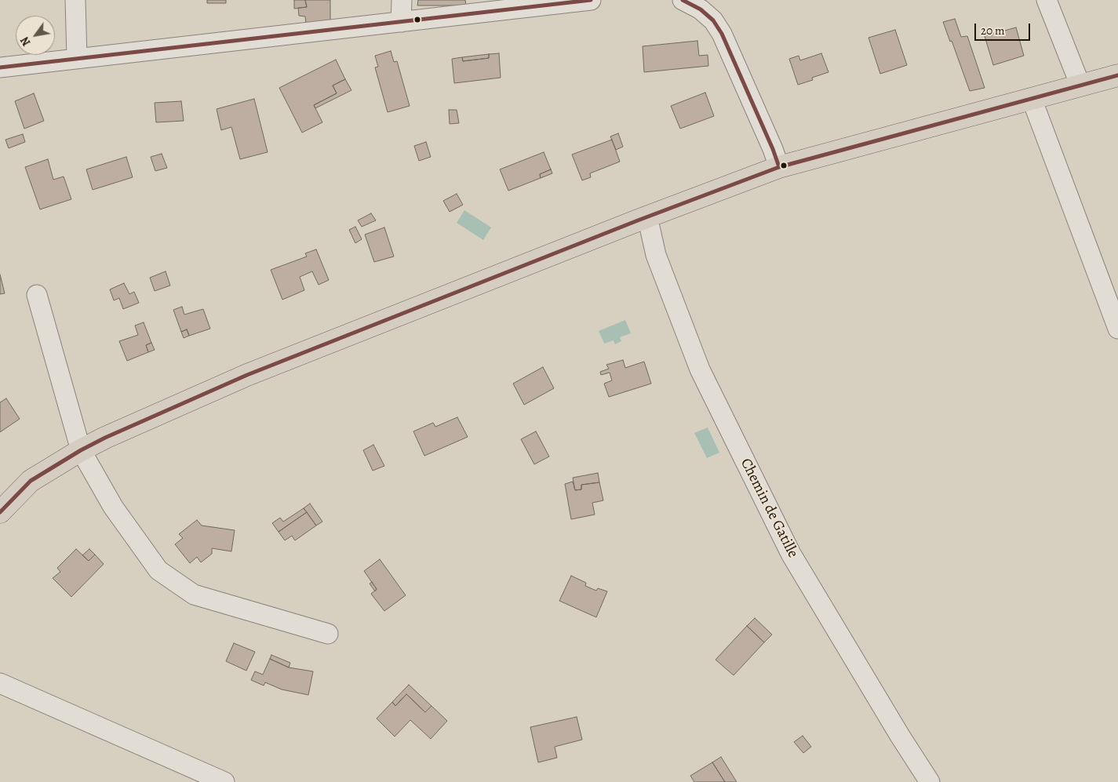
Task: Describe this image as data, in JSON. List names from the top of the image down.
{
  "streets": {
    "street": ["Chemin de Gatille"]
  },
  "scale_bar": "20 m",
  "north": "bottom left"
}
